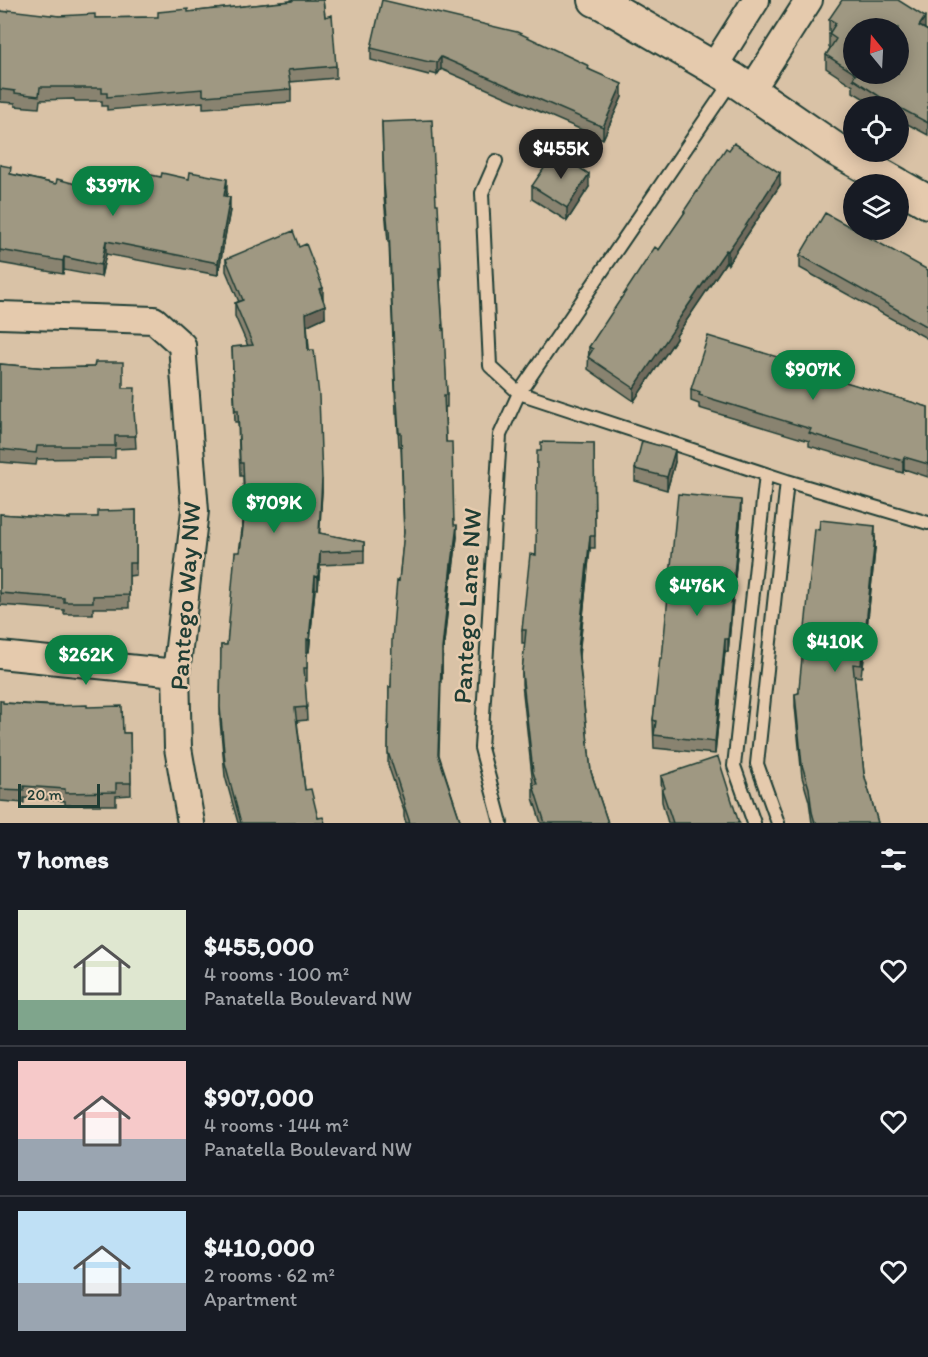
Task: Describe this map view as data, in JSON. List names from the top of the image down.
{
  "streets": {
    "street": ["Pantego Way NW"],
    "lane": ["Pantego Lane NW"]
  },
  "scale_bar": "20 m",
  "north": "top",
  "page": {
    "price": [
      "$455K",
      "$397K",
      "$907K",
      "$709K",
      "$476K",
      "$410K",
      "$262K"
    ],
    "scale": "20 m",
    "heading": "7 homes",
    "list": [
      {
        "name": "$455,000",
        "note": "4 rooms · 100 m² · Panatella Boulevard NW"
      },
      {
        "name": "$907,000",
        "note": "4 rooms · 144 m² · Panatella Boulevard NW"
      },
      {
        "name": "$410,000",
        "note": "2 rooms · 62 m² · Apartment"
      }
    ]
  }
}
